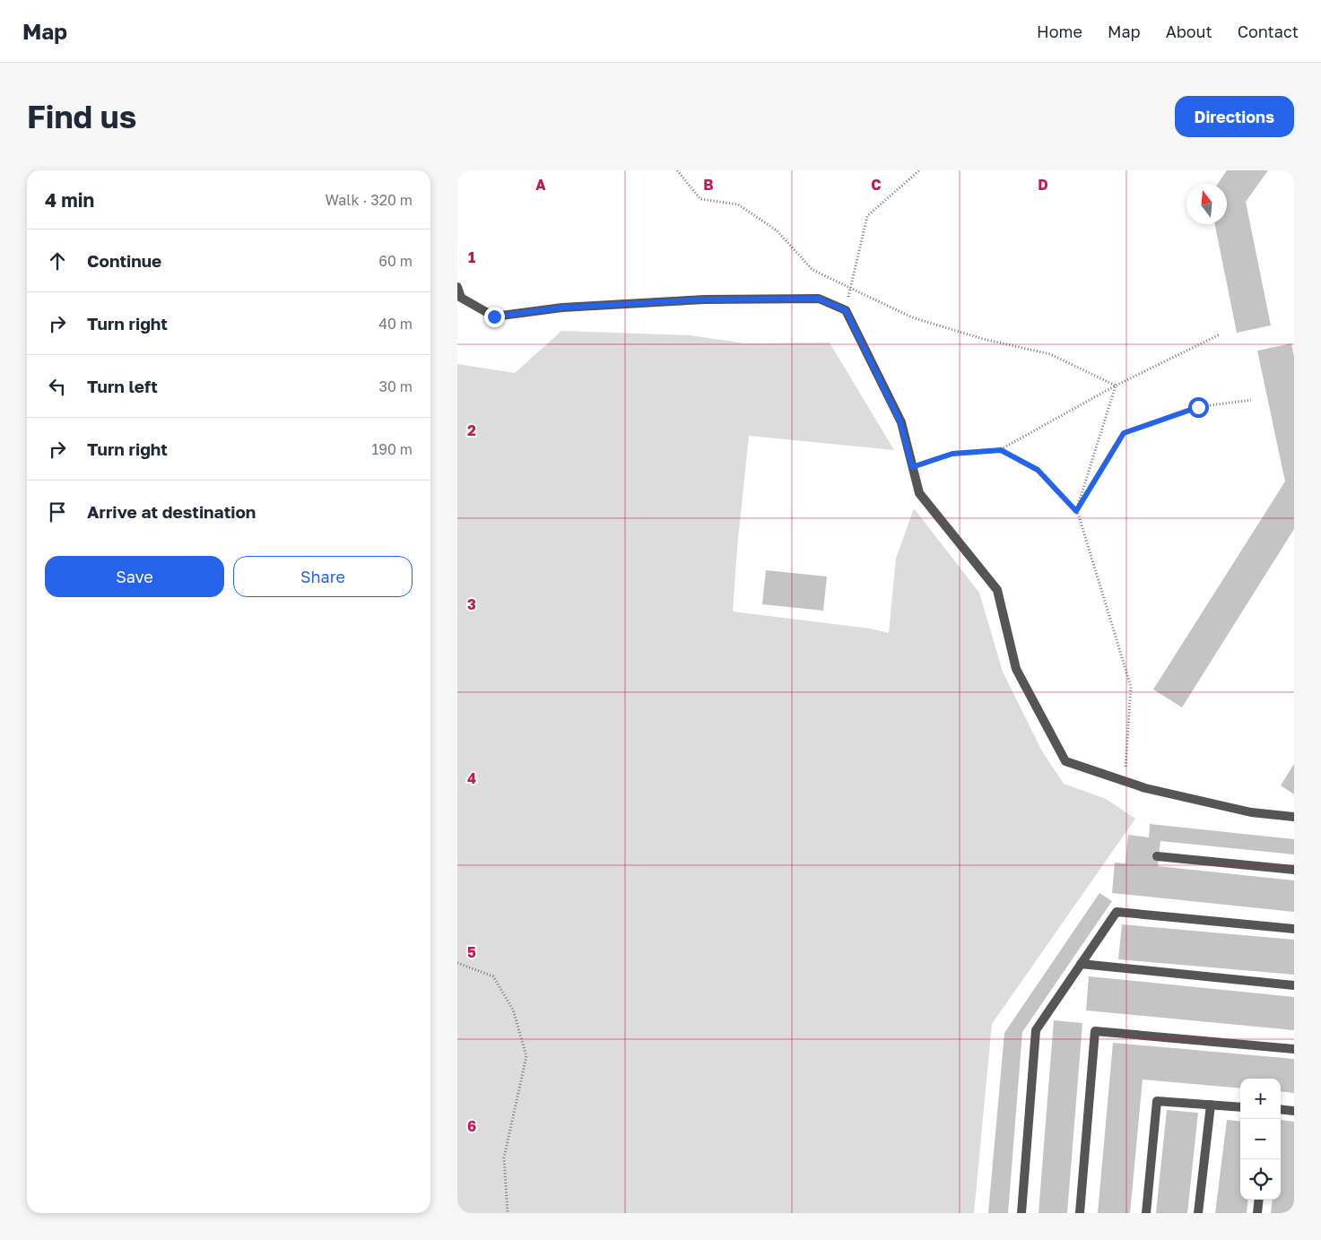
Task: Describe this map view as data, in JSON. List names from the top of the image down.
{
  "north": "top",
  "page": {
    "header": "Map",
    "nav": [
      "Home",
      "Map",
      "About",
      "Contact"
    ],
    "buttons": [
      "Directions",
      ["Save", "Share"]
    ],
    "title": "Find us",
    "heading": ["4 min", "Walk · 320 m"],
    "list": [
      ["Continue", "60 m"],
      ["Turn right", "40 m"],
      ["Turn left", "30 m"],
      ["Turn right", "190 m"],
      "Arrive at destination"
    ],
    "map_buttons": ["+", "−"]
  },
  "grid": {
    "columns": [
      "A",
      "B",
      "C",
      "D"
    ],
    "rows": [
      "1",
      "2",
      "3",
      "4",
      "5",
      "6"
    ]
  }
}
